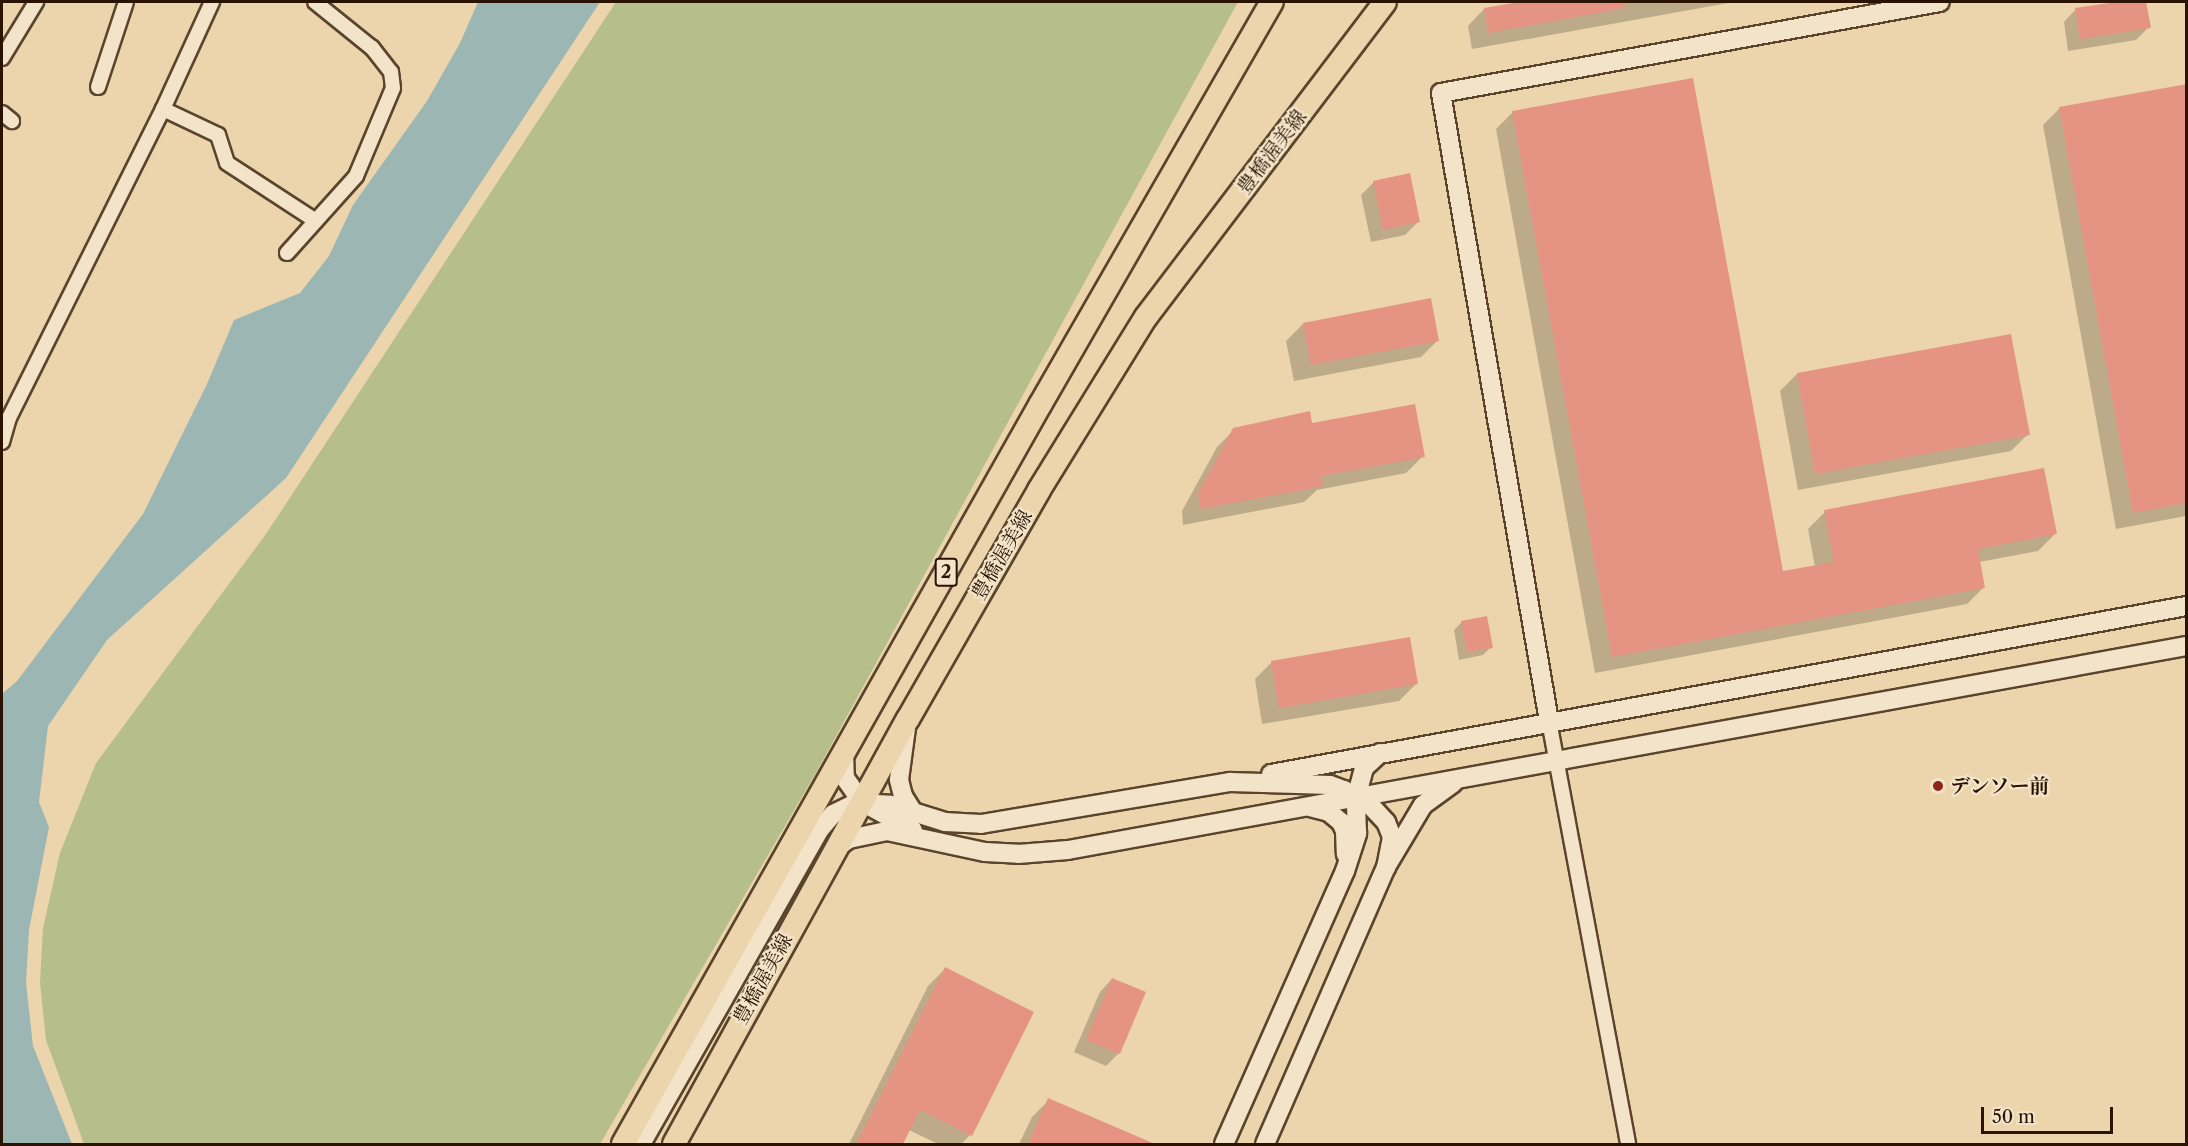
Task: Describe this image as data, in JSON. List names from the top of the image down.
{
  "streets": {
    "main road": ["豊橋渥美線", "2"]
  },
  "places": ["デンソー前"],
  "scale_bar": "50 m"
}
